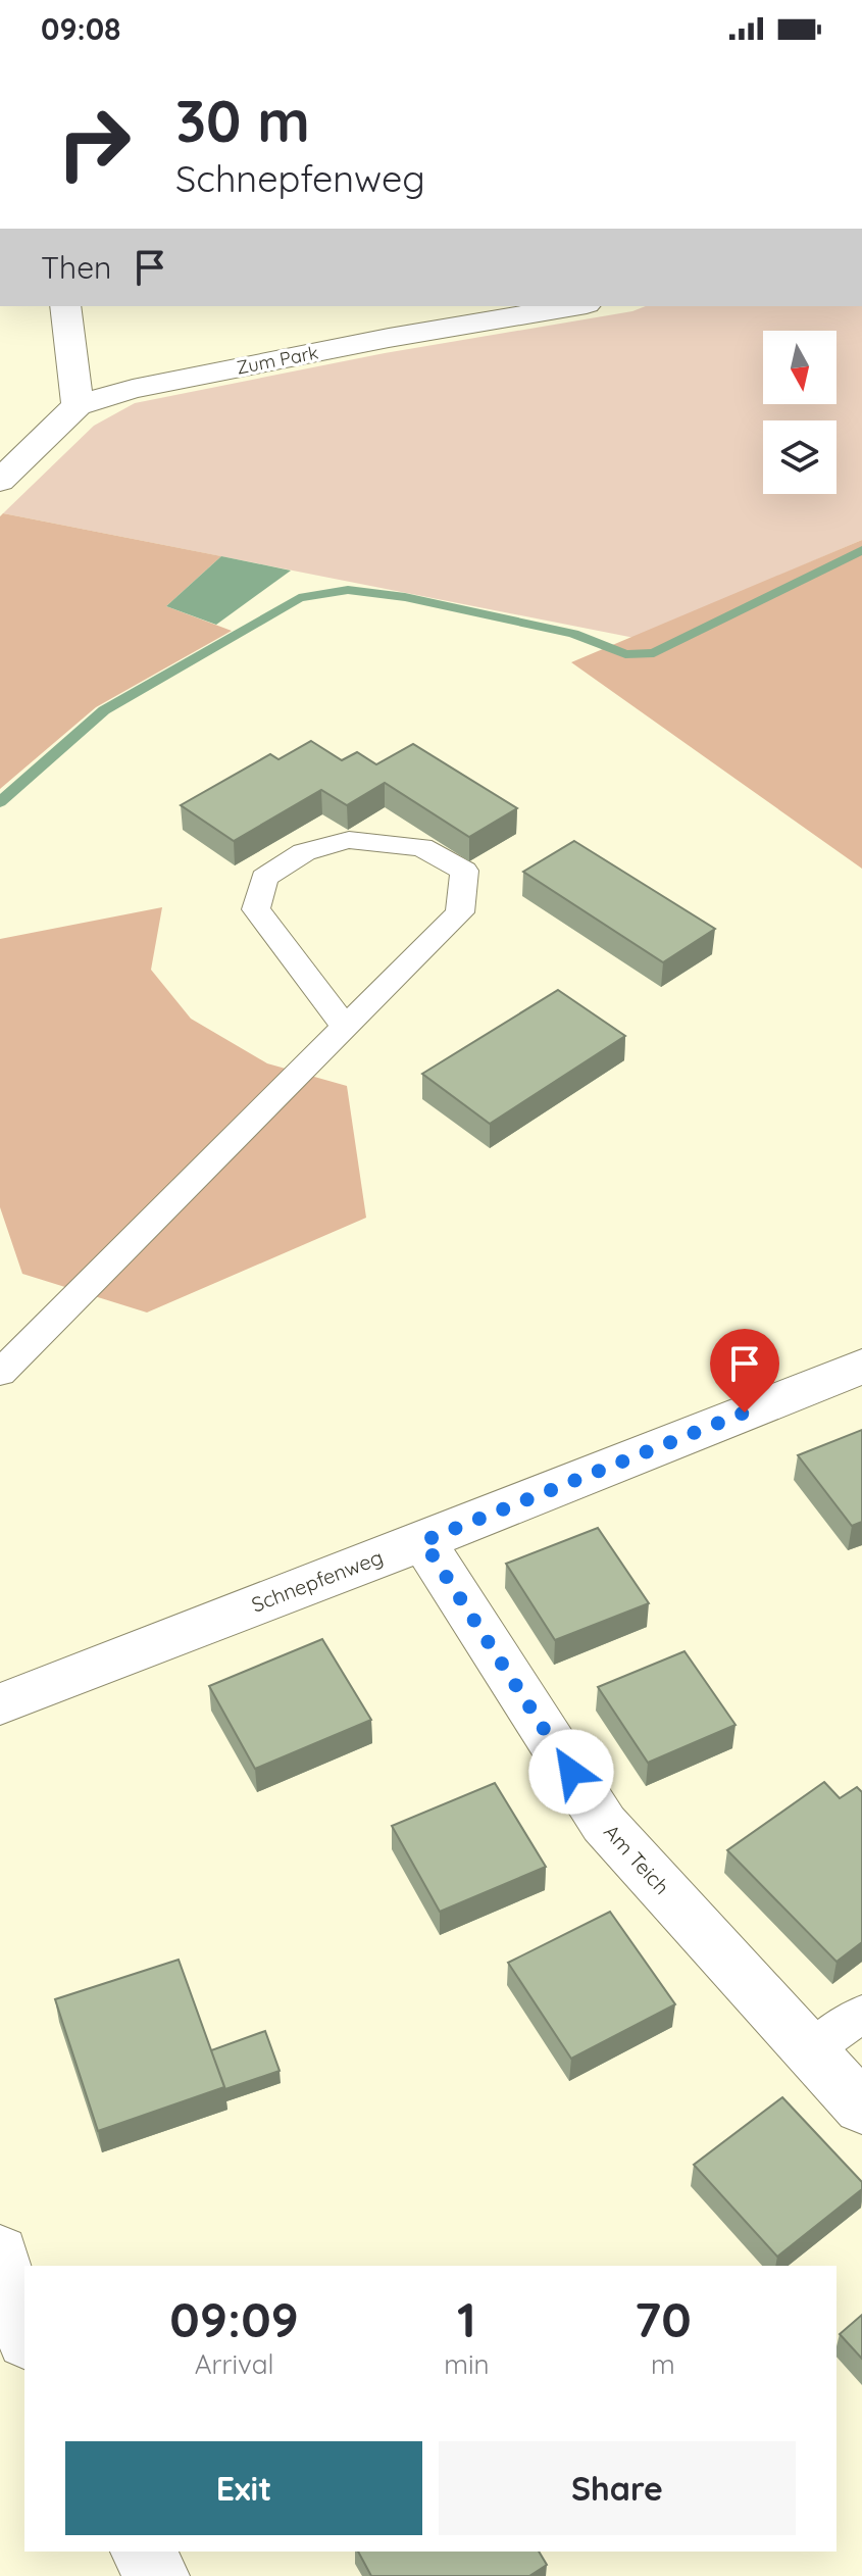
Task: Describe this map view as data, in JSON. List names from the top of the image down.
{
  "streets": {
    "street": ["Zum Park", "Schnepfenweg", "Am Teich"]
  },
  "crossings": [
    ["Schnepfenweg", "Am Teich"]
  ],
  "north": "bottom",
  "page": {
    "status": "09:08",
    "turn": ["30 m", "Schnepfenweg"],
    "then": "Then",
    "eta": [
      "09:09",
      "Arrival",
      "1",
      "min",
      "70",
      "m"
    ],
    "buttons": ["Exit", "Share"]
  }
}
